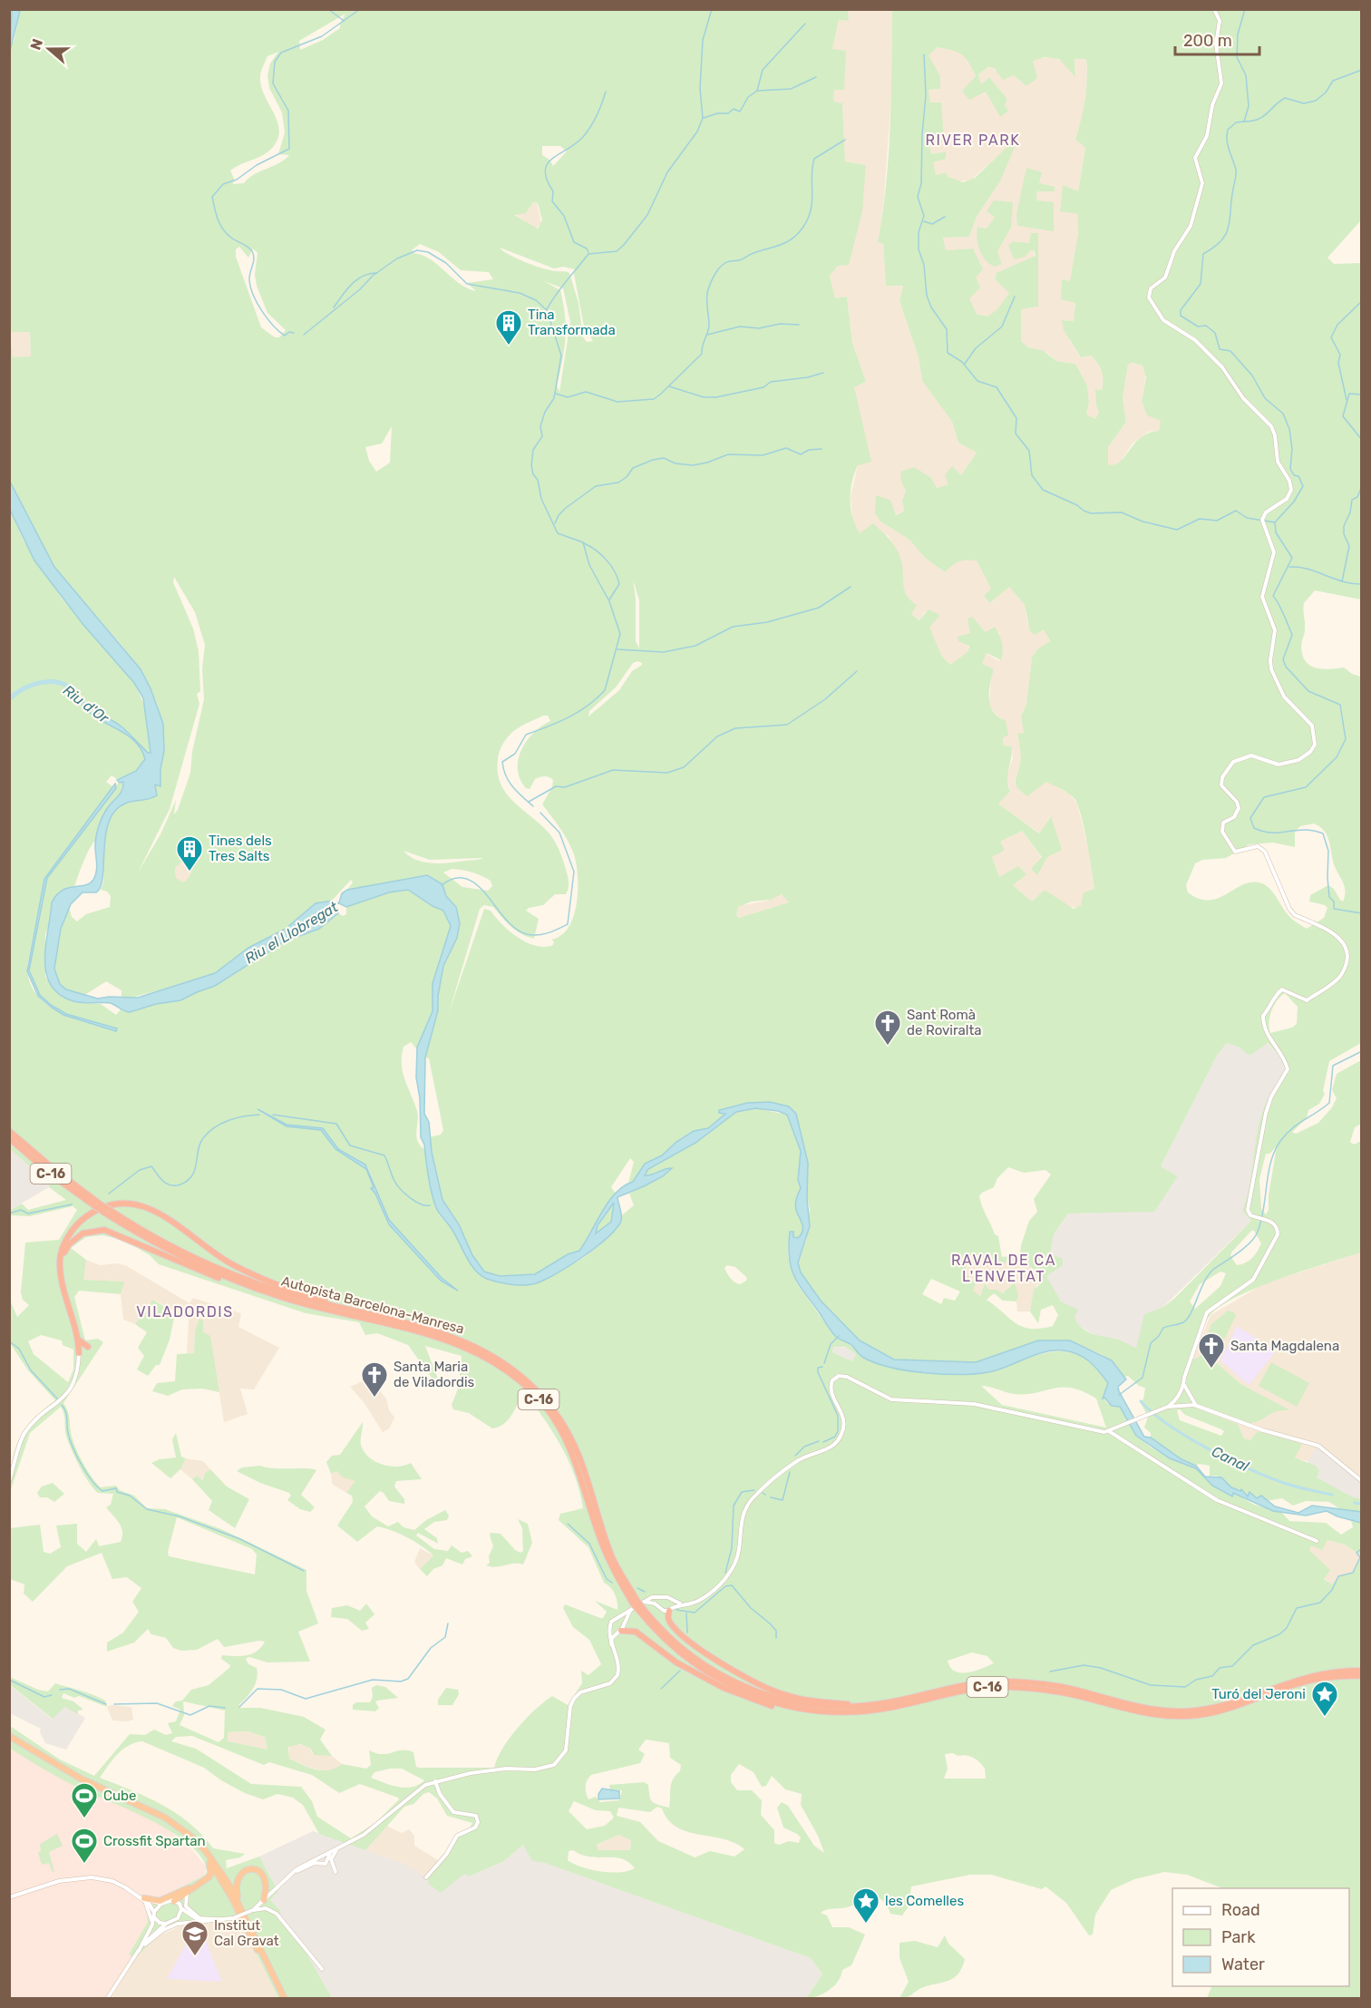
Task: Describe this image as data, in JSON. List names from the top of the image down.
{
  "streets": {
    "highway": ["C-16", "Autopista Barcelona-Manresa"]
  },
  "districts": ["RIVER PARK", "RAVAL DE CA L'ENVETAT", "VILADORDIS"],
  "water": ["Riu d'Or", "Riu el Llobregat", "Canal"],
  "places": {
    "building": ["Tina Transformada", "Tines dels Tres Salts"],
    "church": ["Sant Romà de Roviralta", "Santa Magdalena", "Santa Maria de Viladordis"],
    "place": ["Turó del Jeroni", "les Comelles"],
    "sports": ["Cube", "Crossfit Spartan"],
    "school or university": ["Institut Cal Gravat"]
  },
  "legend": ["Road", "Park", "Water"],
  "scale_bar": "200 m",
  "north": "left"
}
